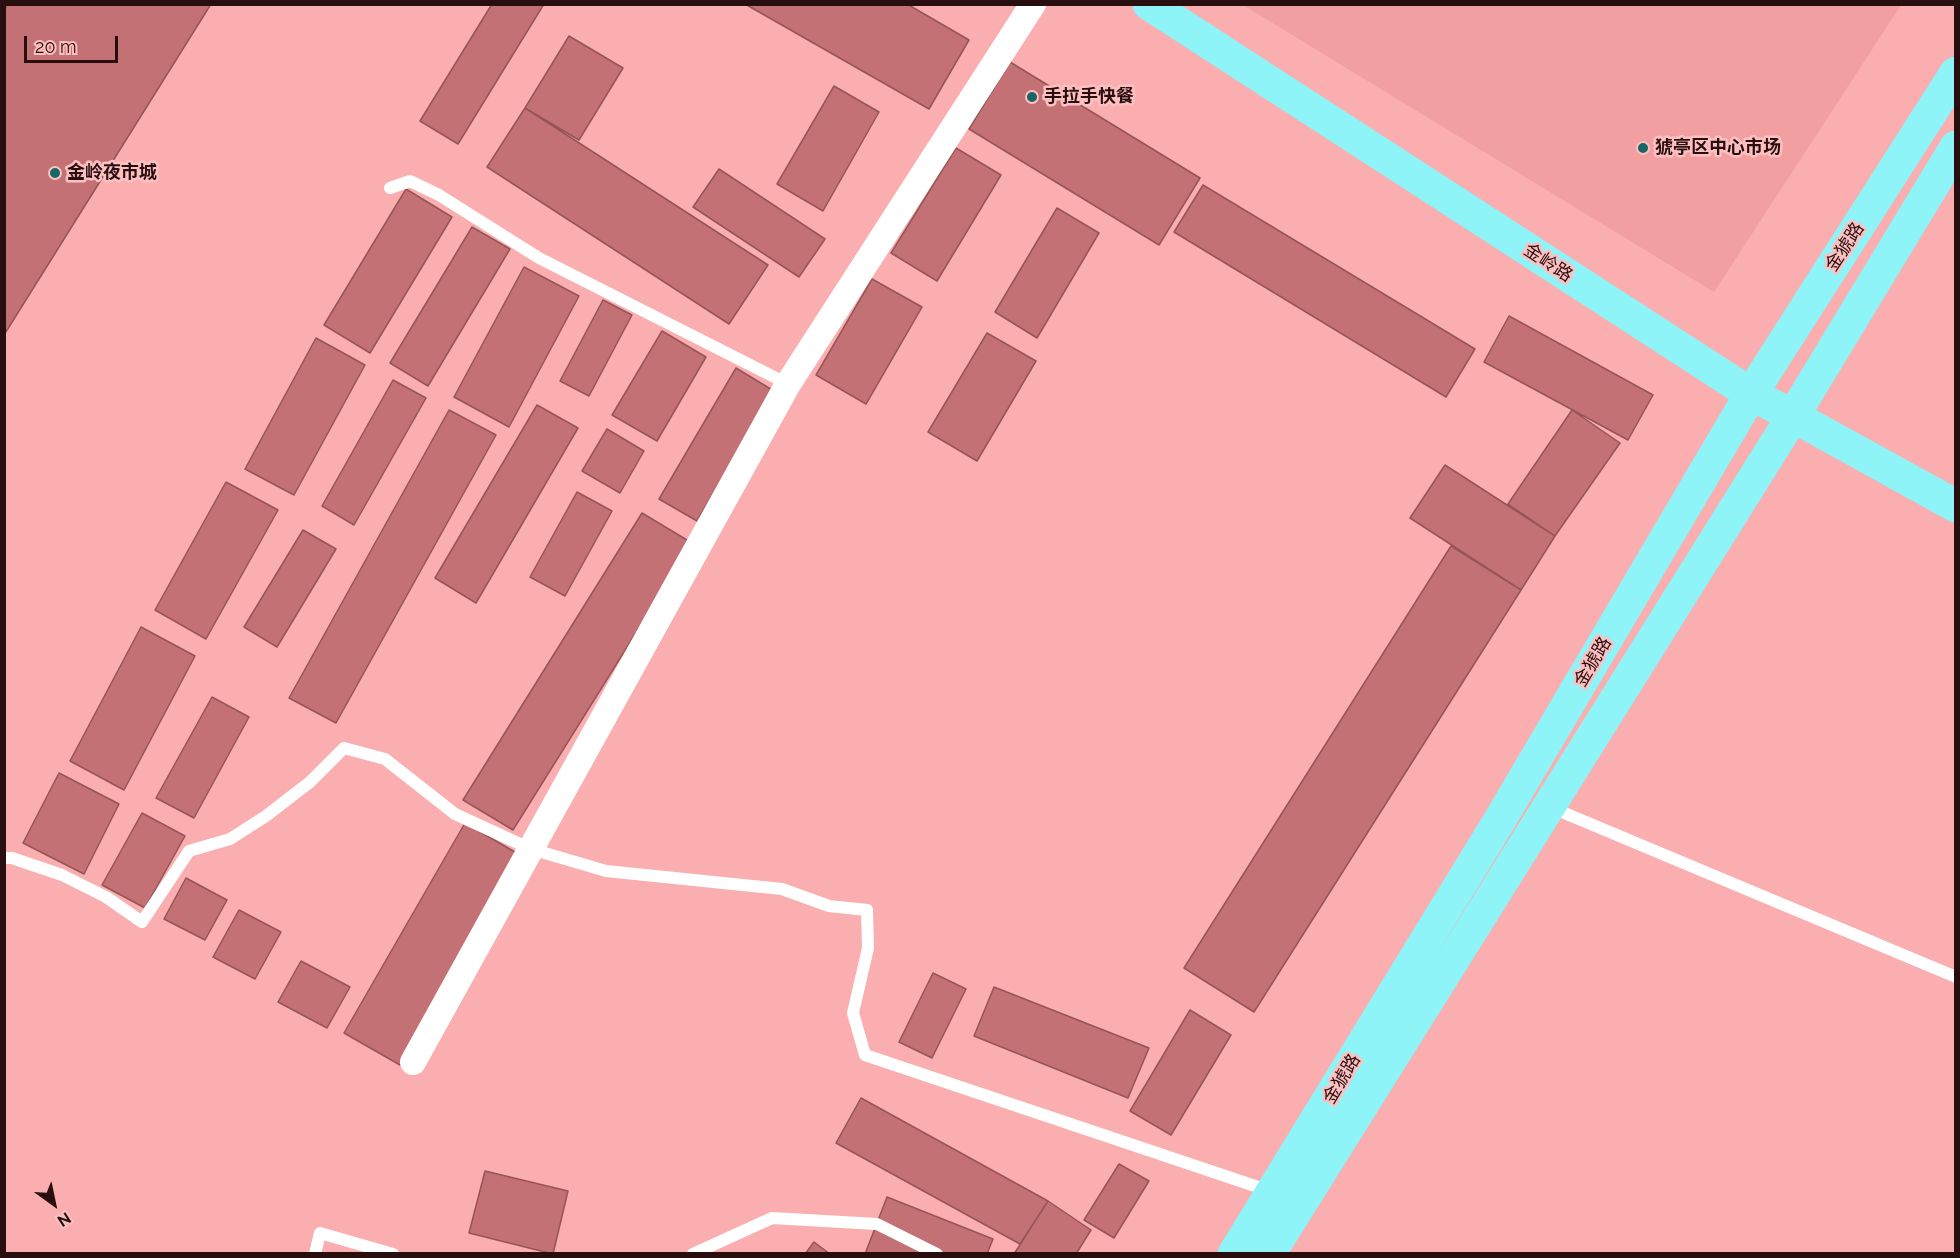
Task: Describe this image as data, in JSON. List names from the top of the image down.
{
  "streets": {
    "main road": ["金猇路", "金岭路"]
  },
  "crossings": [
    ["金猇路", "金岭路"]
  ],
  "places": ["手拉手快餐", "猇亭区中心市场", "金岭夜市城"],
  "scale_bar": "20 m",
  "north": "bottom right"
}
